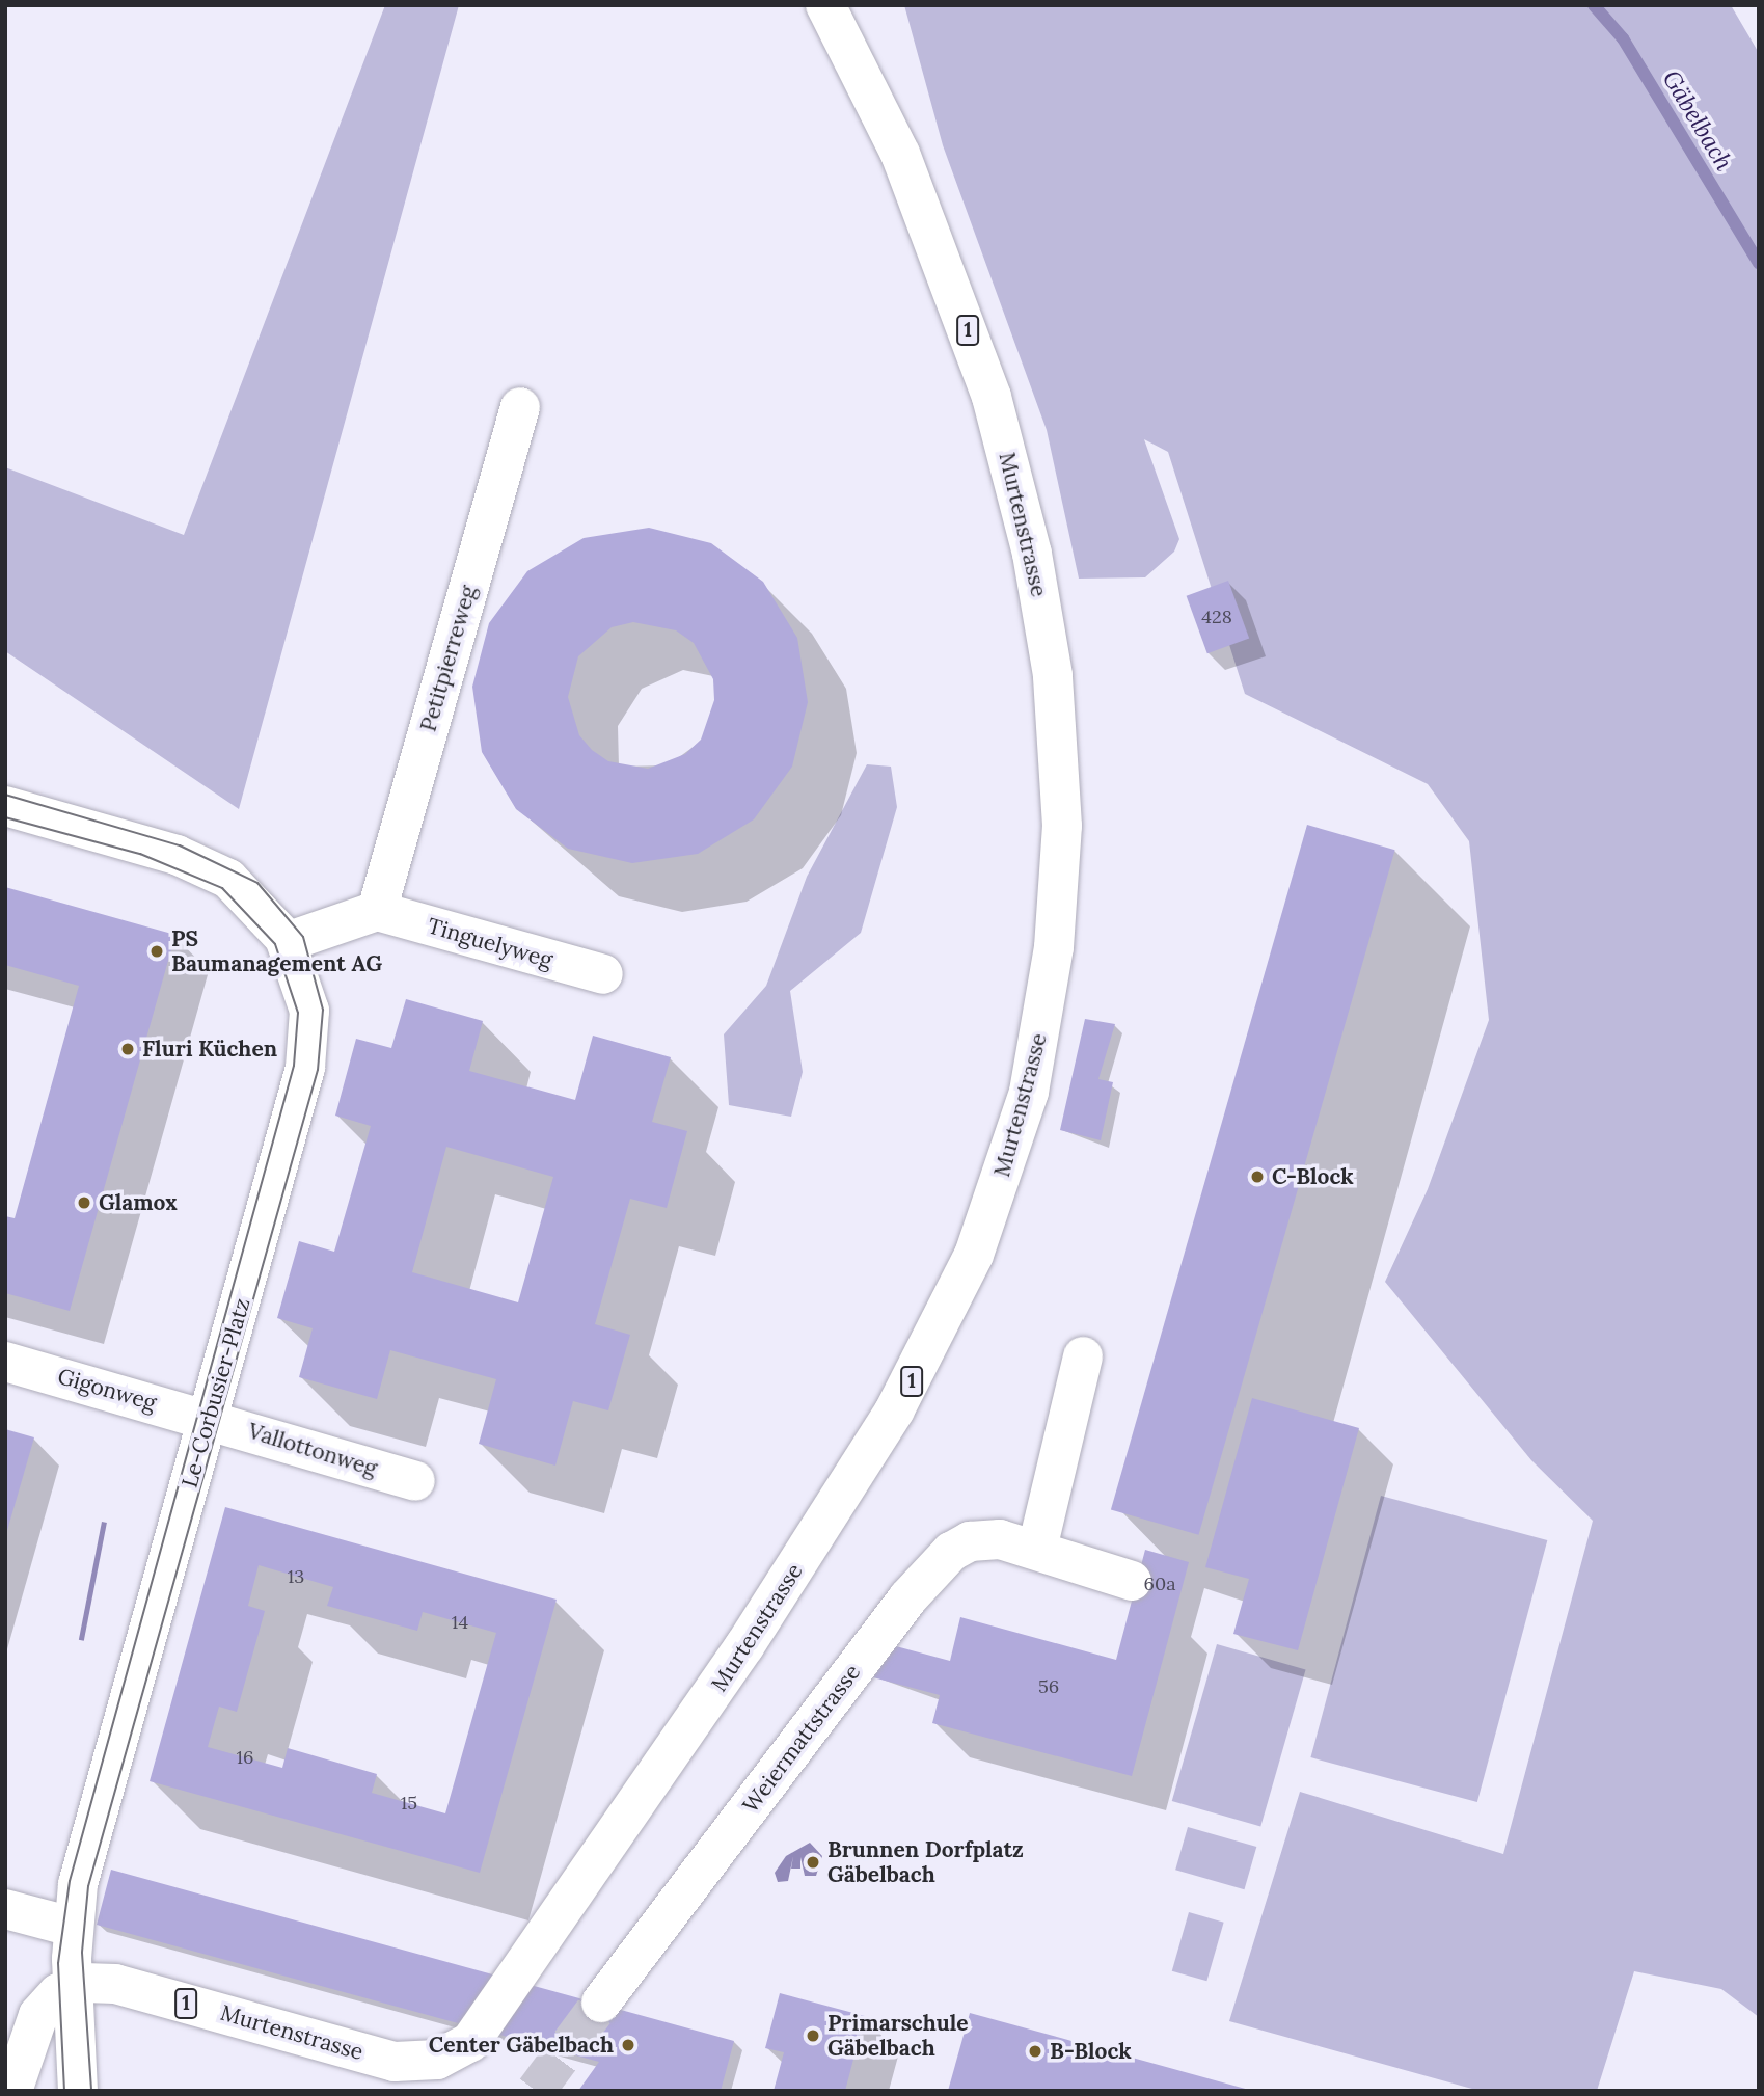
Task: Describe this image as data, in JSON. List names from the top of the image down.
{
  "streets": {
    "main road": [
      "1",
      "Murtenstrasse",
      "Petitpierreweg",
      "Tinguelyweg",
      "Gigonweg",
      "Le-Corbusier-Platz",
      "Vallottonweg",
      "Weiermattstrasse"
    ]
  },
  "crossings": [
    ["Murtenstrasse", "Le-Corbusier-Platz"],
    ["Petitpierreweg", "Tinguelyweg"],
    ["Gigonweg", "Le-Corbusier-Platz"],
    ["Gigonweg", "Vallottonweg"],
    ["Le-Corbusier-Platz", "Vallottonweg"]
  ],
  "water": ["Gäbelbach"],
  "places": [
    "PS Baumanagement AG",
    "Fluri Küchen",
    "C-Block",
    "Glamox",
    "Brunnen Dorfplatz Gäbelbach",
    "Primarschule Gäbelbach",
    "Center Gäbelbach",
    "B-Block"
  ],
  "house_numbers": [
    "428",
    "13",
    "60a",
    "14",
    "56",
    "16",
    "15"
  ]
}
